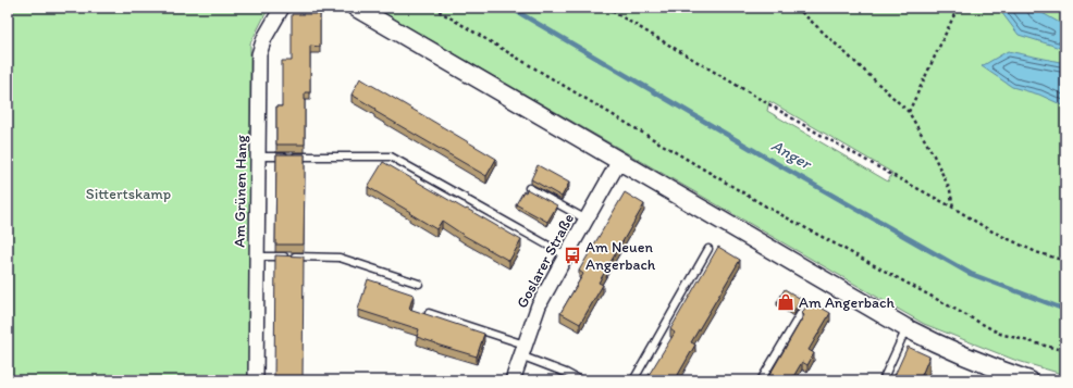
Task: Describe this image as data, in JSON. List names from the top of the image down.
{
  "streets": {
    "street": ["Am Grünen Hang", "Goslarer Straße"]
  },
  "water": ["Anger"],
  "parks": ["Sittertskamp"],
  "places": {
    "bus stop": ["Am Neuen Angerbach"],
    "shop": ["Am Angerbach"]
  }
}
